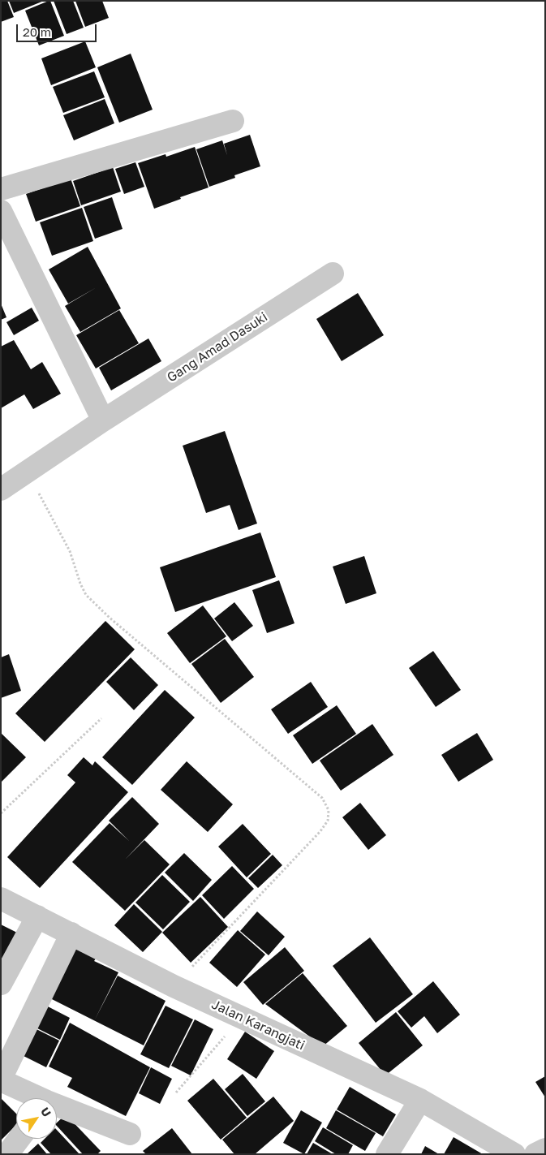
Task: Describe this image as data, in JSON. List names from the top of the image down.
{
  "streets": {
    "street": ["Gang Amad Dasuki", "Jalan Karangjati"]
  },
  "scale_bar": "20 m",
  "north": "top right"
}
